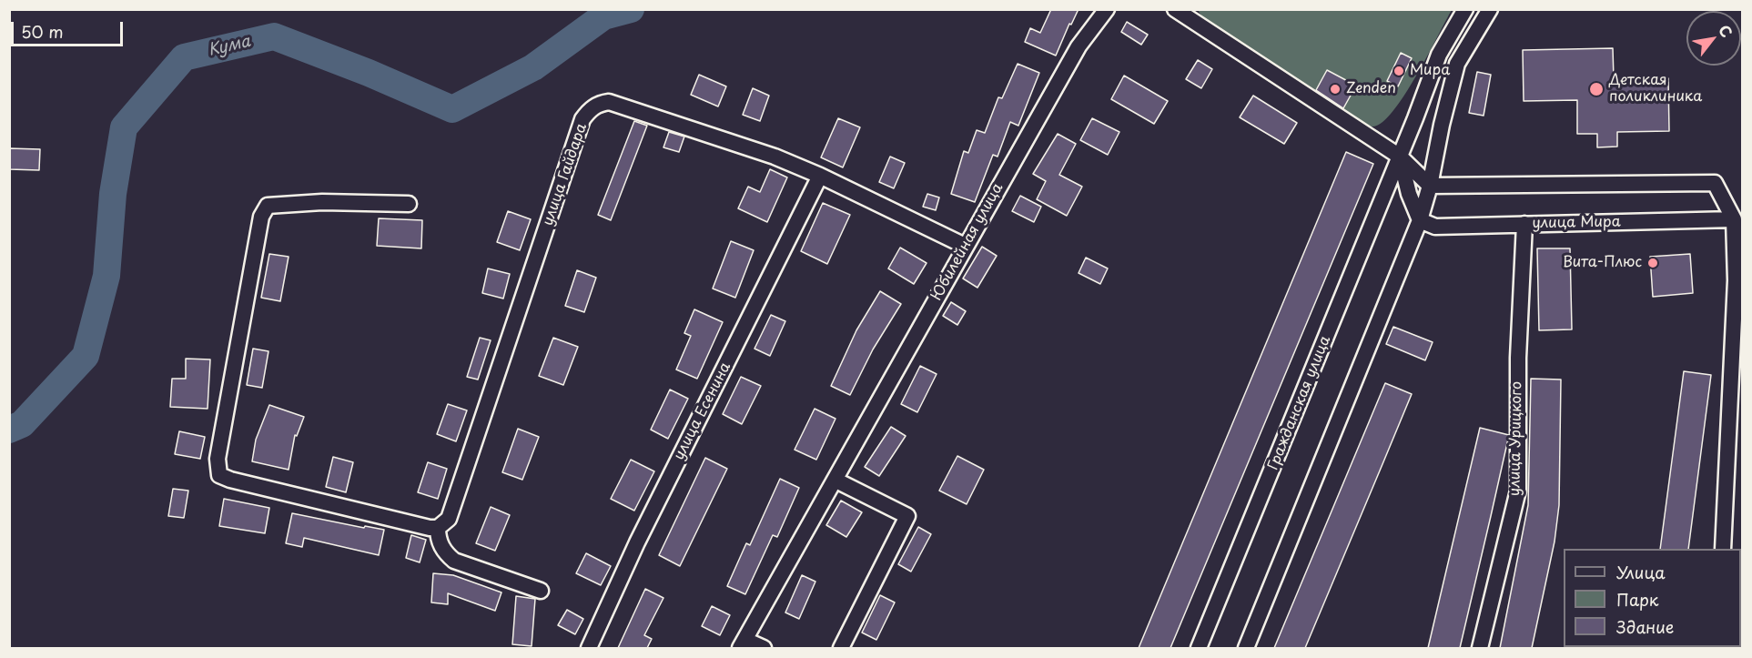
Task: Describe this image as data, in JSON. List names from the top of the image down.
{
  "streets": {
    "street": [
      "улица Гайдара",
      "улица Мира",
      "Юбилейная улица",
      "Гражданская улица",
      "улица Есенина",
      "улица Урицкого"
    ]
  },
  "crossings": [
    ["улица Гайдара", "Юбилейная улица"],
    ["улица Гайдара", "улица Есенина"],
    ["улица Мира", "улица Урицкого"]
  ],
  "water": ["Кума"],
  "places": [
    "Мира",
    "Zenden",
    "Детская поликлиника",
    "Вита-Плюс"
  ],
  "legend": ["Улица", "Парк", "Здание"],
  "scale_bar": "50 m",
  "north": "top right"
}
